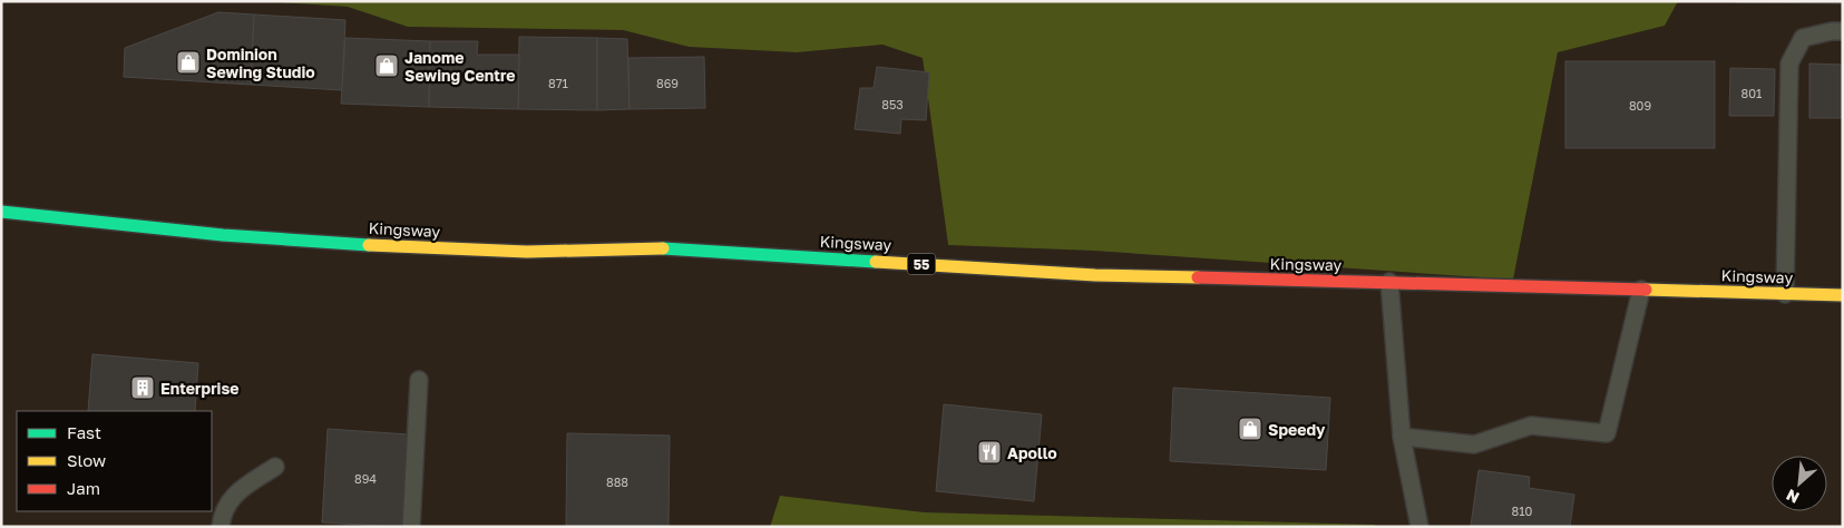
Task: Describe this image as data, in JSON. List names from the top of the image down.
{
  "streets": {
    "main road": ["Kingsway", "55"]
  },
  "places": {
    "shop": ["Dominion Sewing Studio", "Janome Sewing Centre", "Speedy"],
    "building": ["Enterprise"],
    "restaurant": ["Apollo"]
  },
  "house_numbers": [
    "871",
    "869",
    "801",
    "853",
    "809",
    "894",
    "888",
    "810"
  ],
  "legend": ["Fast", "Slow", "Jam"],
  "north": "bottom left"
}
